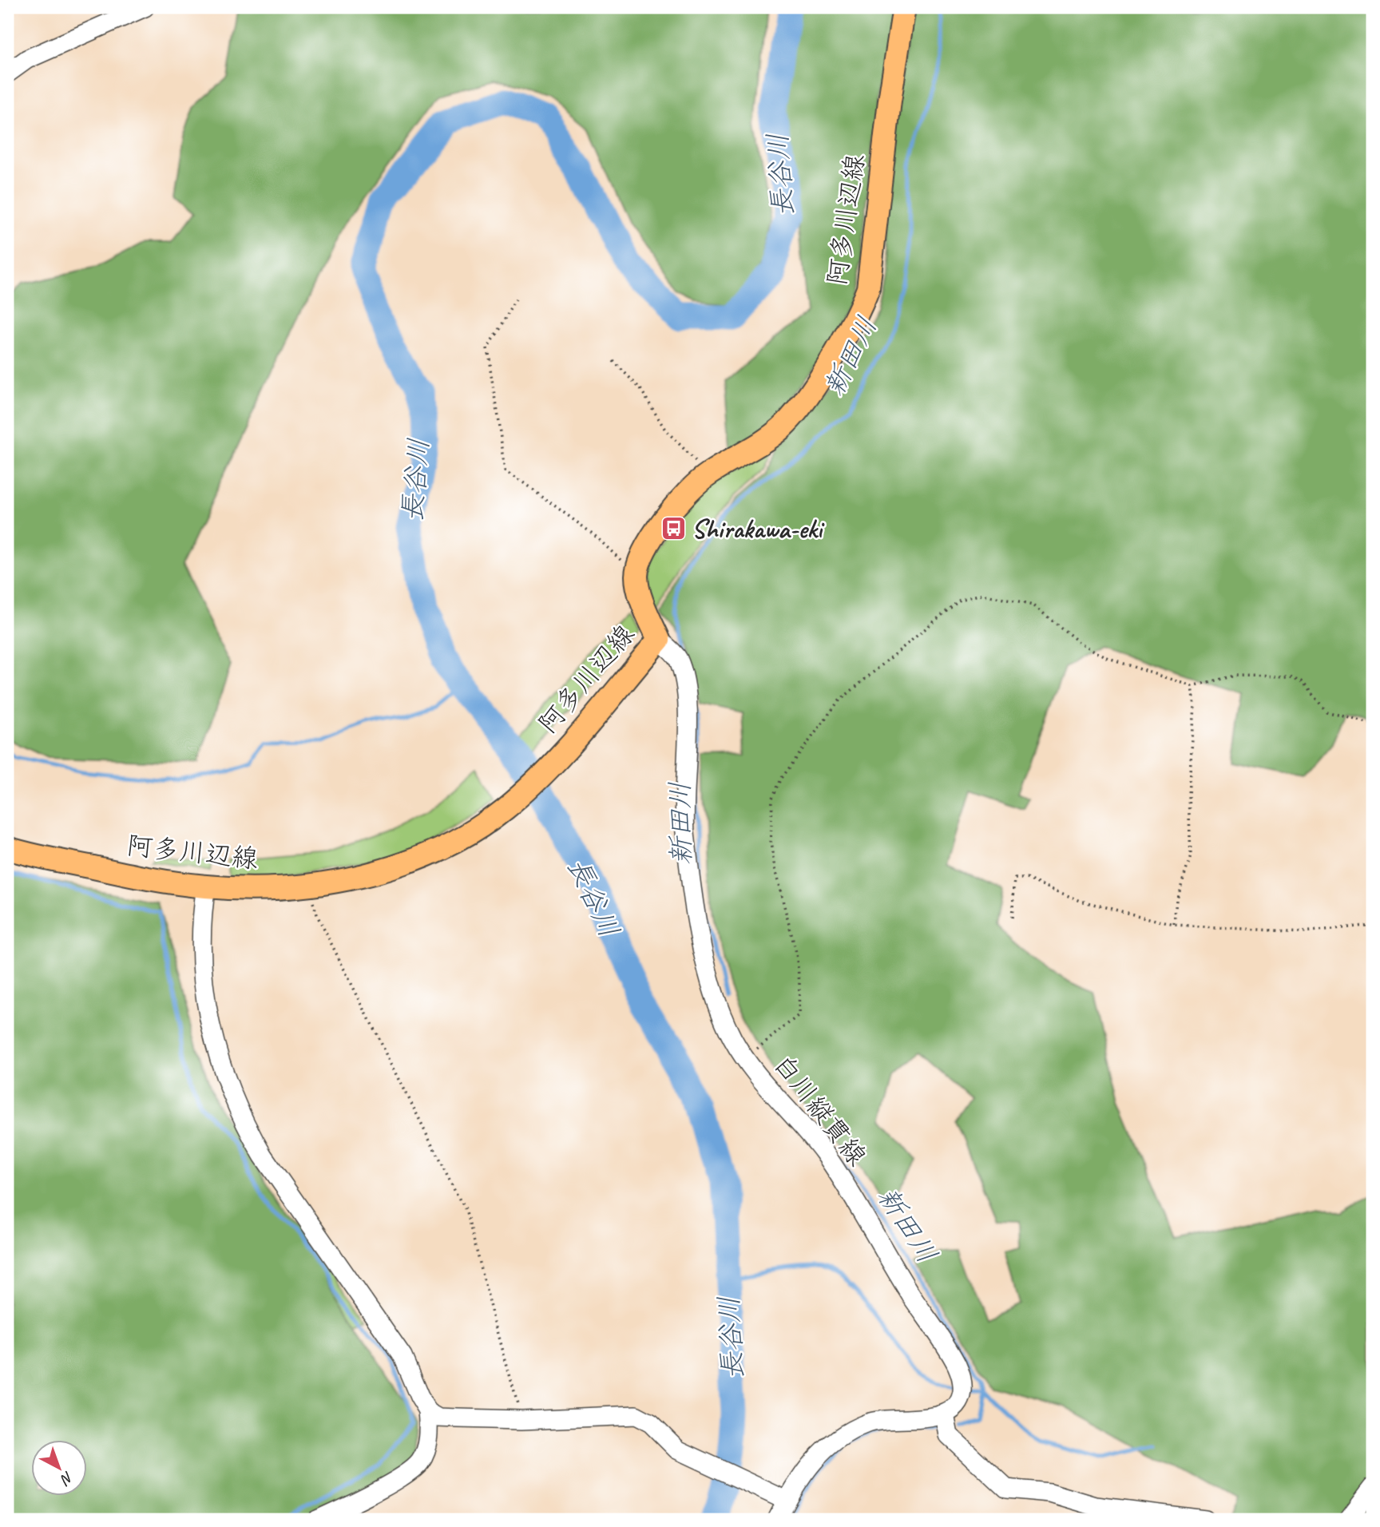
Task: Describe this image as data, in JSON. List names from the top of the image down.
{
  "streets": {
    "main road": ["阿多川辺線"],
    "street": ["白川縦貫線"]
  },
  "crossings": [
    ["阿多川辺線", "白川縦貫線"]
  ],
  "water": ["長谷川", "新田川"],
  "places": {
    "bus stop": ["Shirakawa-eki"]
  },
  "north": "bottom right"
}
